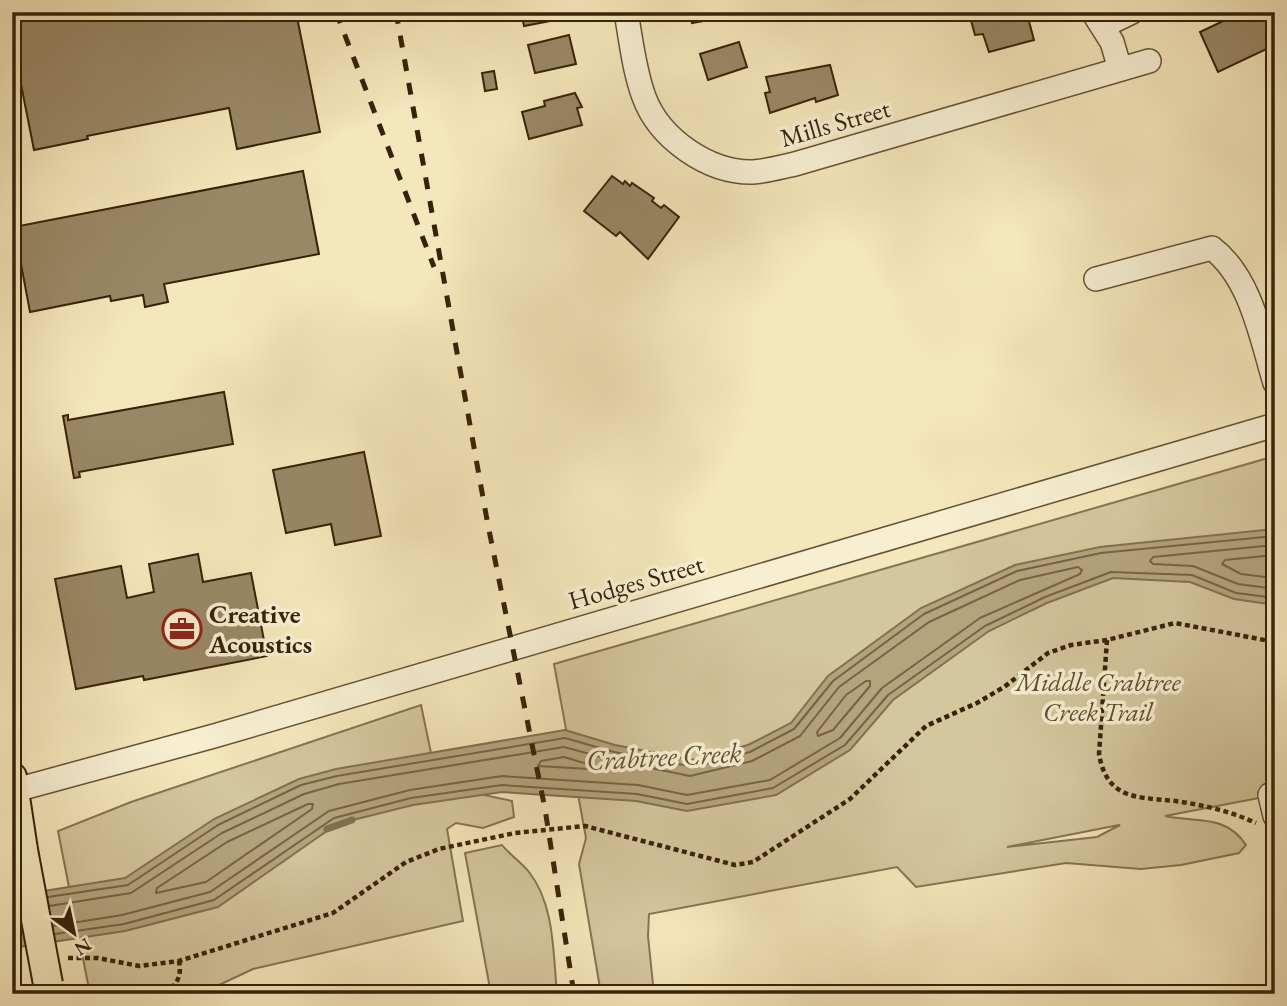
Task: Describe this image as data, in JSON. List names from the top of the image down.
{
  "streets": {
    "street": ["Mills Street", "Hodges Street"]
  },
  "water": ["Crabtree Creek"],
  "parks": ["Middle Crabtree Creek Trail"],
  "places": {
    "office": ["Creative Acoustics"]
  },
  "north": "bottom right"
}
